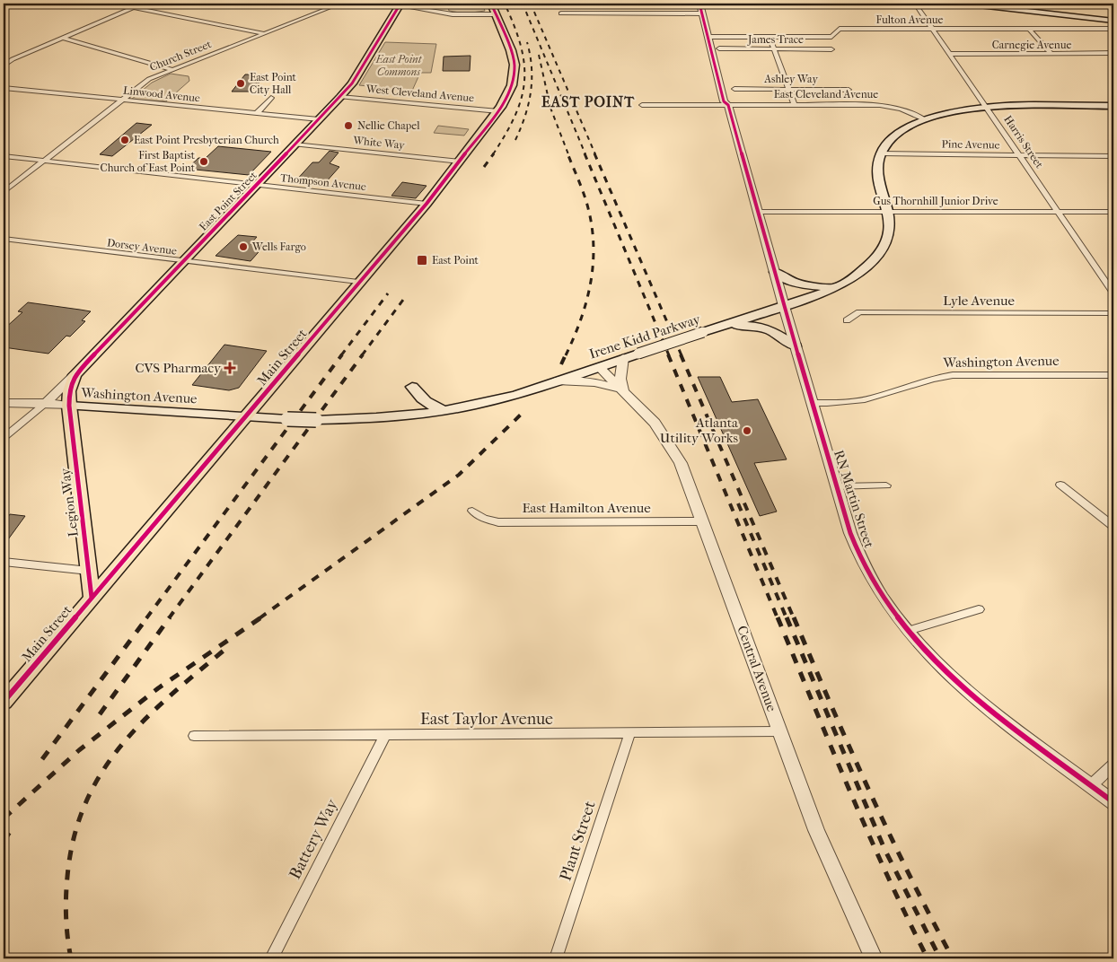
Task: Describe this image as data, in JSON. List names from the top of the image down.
{
  "streets": {
    "main road": [
      "East Point Street",
      "Irene Kidd Parkway",
      "Main Street",
      "Washington Avenue",
      "Legion Way"
    ],
    "street": [
      "Fulton Avenue",
      "James Trace",
      "Carnegie Avenue",
      "Church Street",
      "Ashley Way",
      "West Cleveland Avenue",
      "Linwood Avenue",
      "East Cleveland Avenue",
      "Harris Street",
      "White Way",
      "Pine Avenue",
      "Thompson Avenue",
      "Gus Thornhill Junior Drive",
      "Dorsey Avenue",
      "Lyle Avenue",
      "RN Martin Street",
      "East Hamilton Avenue",
      "Central Avenue",
      "East Taylor Avenue",
      "Battery Way",
      "Plant Street"
    ]
  },
  "crossings": [
    ["Fulton Avenue", "Harris Street"],
    ["Fulton Avenue", "RN Martin Street"],
    ["Carnegie Avenue", "Harris Street"],
    ["Church Street", "Linwood Avenue"],
    ["Church Street", "Thompson Avenue"],
    ["West Cleveland Avenue", "East Point Street"],
    ["West Cleveland Avenue", "Main Street"],
    ["Linwood Avenue", "East Point Street"],
    ["East Cleveland Avenue", "RN Martin Street"],
    ["Harris Street", "Pine Avenue"],
    ["Harris Street", "Gus Thornhill Junior Drive"],
    ["White Way", "East Point Street"],
    ["White Way", "Main Street"],
    ["Pine Avenue", "Irene Kidd Parkway"],
    ["Thompson Avenue", "East Point Street"],
    ["Thompson Avenue", "Main Street"],
    ["East Point Street", "Dorsey Avenue"],
    ["East Point Street", "Washington Avenue"],
    ["East Point Street", "Legion Way"],
    ["Gus Thornhill Junior Drive", "Irene Kidd Parkway"],
    ["Gus Thornhill Junior Drive", "RN Martin Street"],
    ["Dorsey Avenue", "Main Street"],
    ["Irene Kidd Parkway", "Main Street"],
    ["Irene Kidd Parkway", "Washington Avenue"],
    ["Irene Kidd Parkway", "RN Martin Street"],
    ["Irene Kidd Parkway", "Central Avenue"],
    ["Main Street", "Washington Avenue"],
    ["Main Street", "Legion Way"],
    ["Washington Avenue", "RN Martin Street"],
    ["Washington Avenue", "Legion Way"],
    ["East Hamilton Avenue", "Central Avenue"],
    ["Central Avenue", "East Taylor Avenue"],
    ["East Taylor Avenue", "Battery Way"],
    ["East Taylor Avenue", "Plant Street"]
  ],
  "districts": ["EAST POINT"],
  "parks": ["East Point Commons"],
  "places": {
    "other": [
      "East Point City Hall",
      "Nellie Chapel",
      "East Point Presbyterian Church",
      "First Baptist Church of East Point",
      "Wells Fargo",
      "Atlanta Utility Works"
    ],
    "transit": ["East Point"],
    "health": ["CVS Pharmacy"]
  }
}
